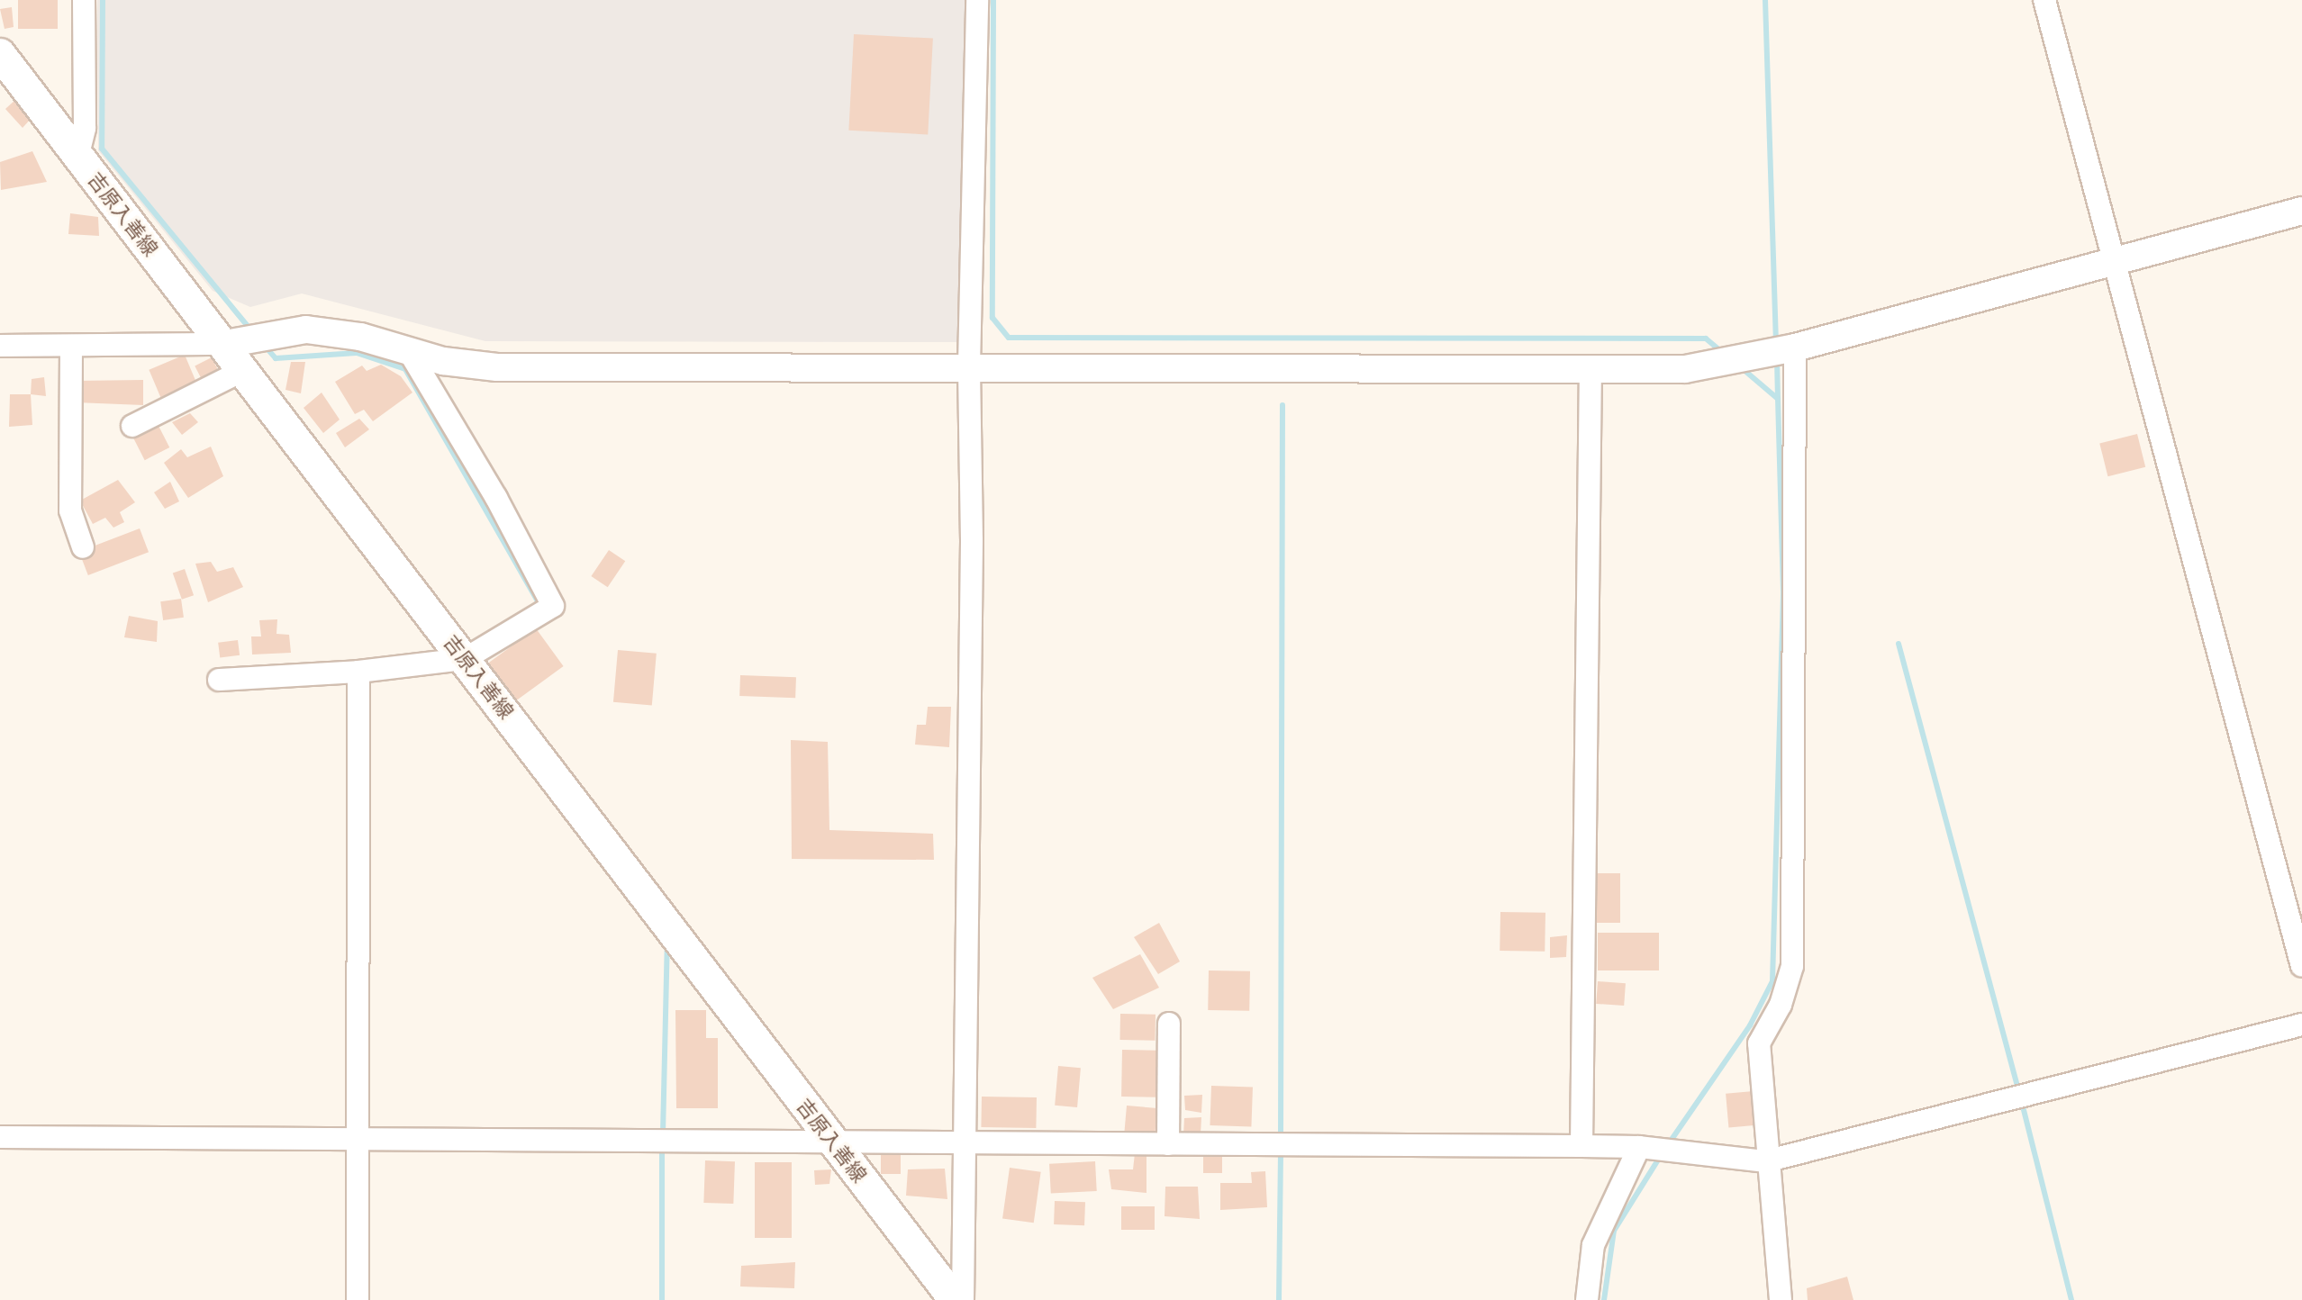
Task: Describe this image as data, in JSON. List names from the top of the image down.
{
  "streets": {
    "main road": ["吉原入善線"]
  }
}
